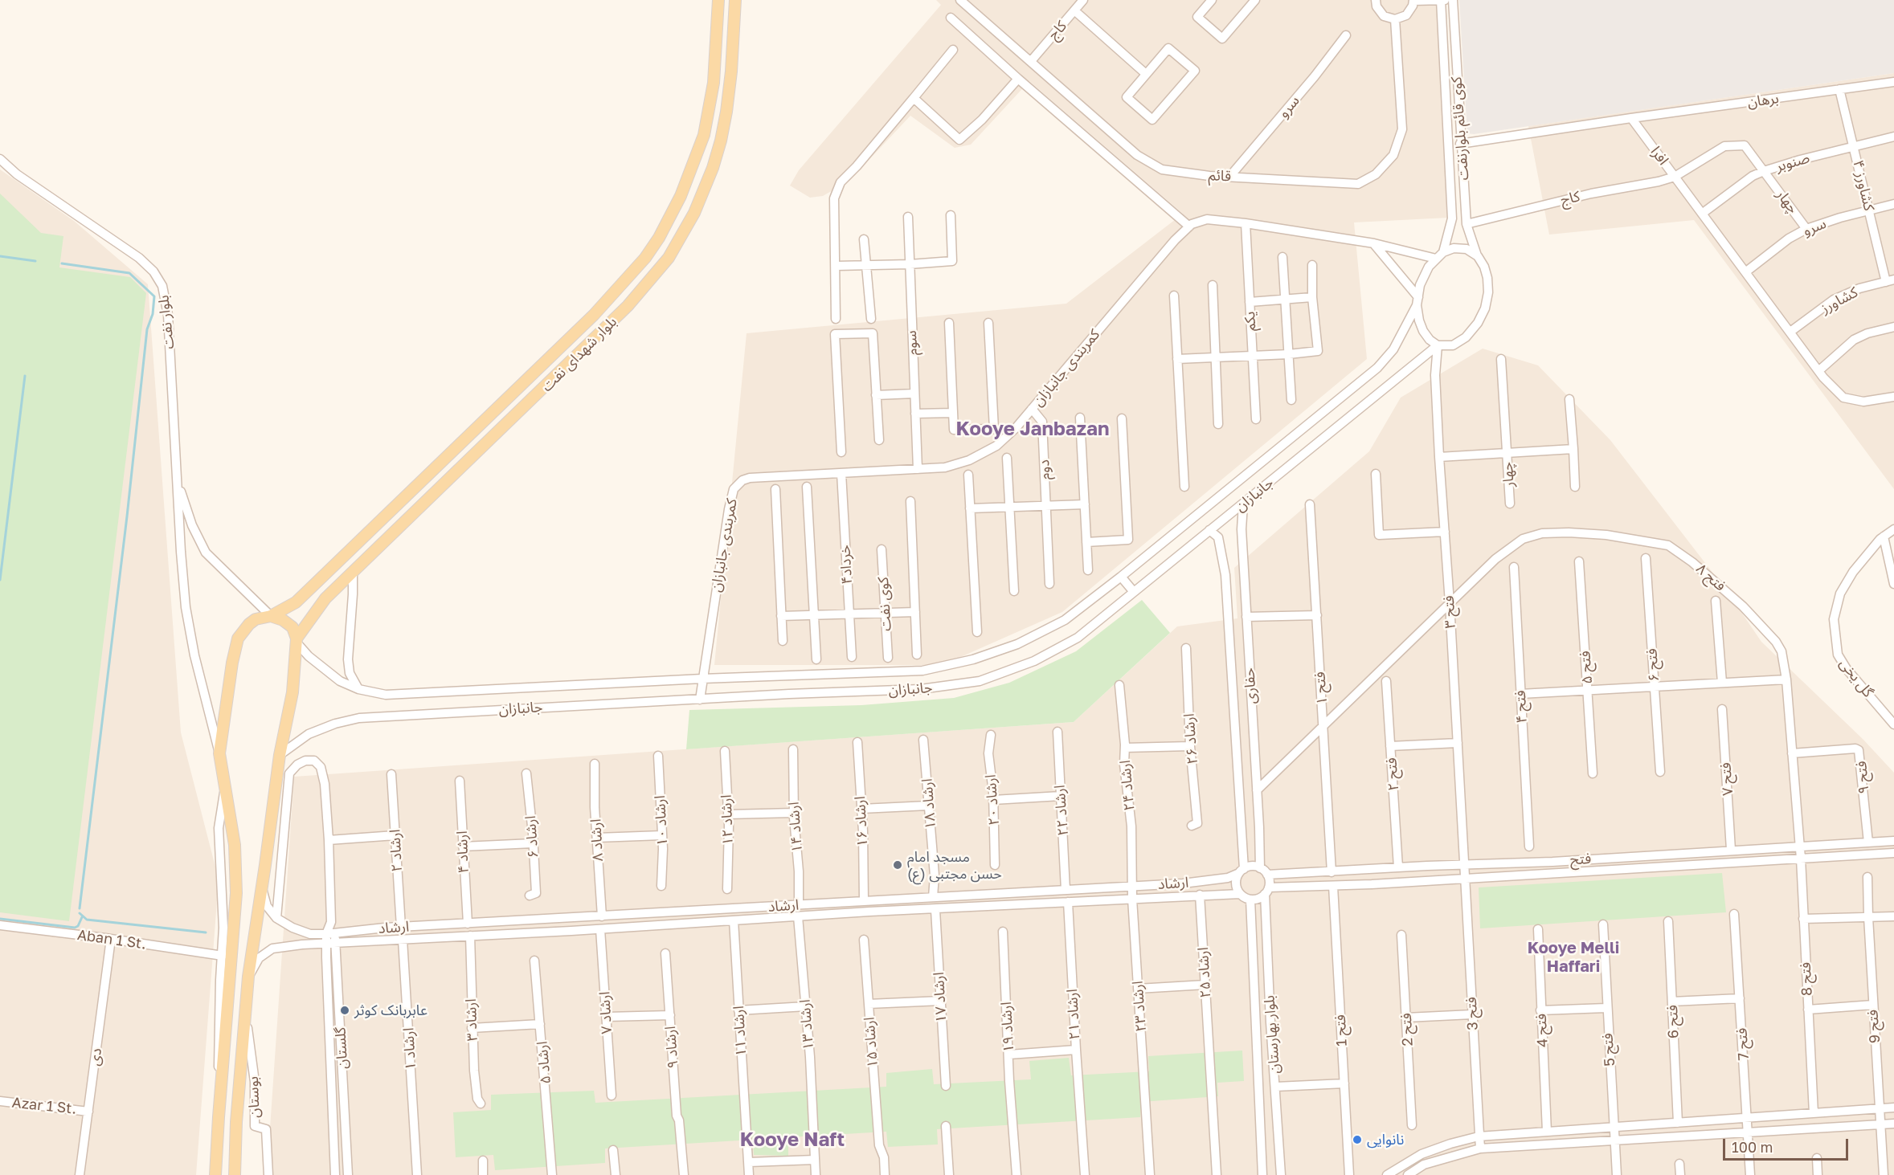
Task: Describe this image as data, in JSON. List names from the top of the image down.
{
  "streets": {
    "main road": ["بلوار شهدای نفت"],
    "street": [
      "کاج",
      "برهان",
      "سرو",
      "کوی قائم بلوارنفت",
      "افرا",
      "صنوبر",
      "قائم",
      "کشاورز ۴",
      "چهار",
      "کشاورز",
      "یکم",
      "بلوار نفت",
      "سوم",
      "کمربندی جانبازان",
      "دوم",
      "جانبازان",
      "خرداد۴",
      "فتح ۸",
      "کوی نفت",
      "فتح ۳",
      "فتح ۶",
      "فتح ۵",
      "گل یخی",
      "حفاری",
      "فتح ۱",
      "فتح ۴",
      "ارشاد ۲۶",
      "فتح ۲",
      "فتح ۹",
      "فتح ۷",
      "ارشاد ۲۴",
      "ارشاد ۲۰",
      "ارشاد ۱۸",
      "ارشاد ۲۲",
      "ارشاد ۱۲",
      "ارشاد ۱۰",
      "ارشاد ۱۶",
      "ارشاد ۱۴",
      "ارشاد ۶",
      "ارشاد ۸",
      "ارشاد ۲",
      "ارشاد ۴",
      "فتح",
      "ارشاد",
      "Aban 1 St.",
      "ارشاد ۲۵",
      "فتح 8",
      "ارشاد ۱۷",
      "ارشاد ۲۳",
      "ارشاد ۷",
      "فتح 3",
      "ارشاد ۲۱",
      "ارشاد ۳",
      "فتح 6",
      "ارشاد ۱۳",
      "فتح 9",
      "ارشاد ۱۹",
      "فتح 2",
      "فتح 1",
      "فتح 4",
      "ارشاد ۱۱",
      "بلوار بهارستان",
      "ارشاد ۱۵",
      "فتح 7",
      "ارشاد ۹",
      "گلستان",
      "ارشاد ۱",
      "فتح 5",
      "دی",
      "ارشاد ۵",
      "بوستان",
      "Azar 1 St."
    ]
  },
  "crossings": [
    ["کاج", "کوی قائم بلوارنفت"],
    ["کاج", "افرا"],
    ["کاج", "قائم"],
    ["کاج", "چهار"],
    ["برهان", "افرا"],
    ["برهان", "کشاورز ۴"],
    ["سرو", "افرا"],
    ["سرو", "قائم"],
    ["سرو", "کشاورز ۴"],
    ["سرو", "چهار"],
    ["کوی قائم بلوارنفت", "کمربندی جانبازان"],
    ["کوی قائم بلوارنفت", "جانبازان"],
    ["کوی قائم بلوارنفت", "فتح ۳"],
    ["افرا", "صنوبر"],
    ["افرا", "چهار"],
    ["افرا", "کشاورز"],
    ["صنوبر", "کشاورز ۴"],
    ["صنوبر", "چهار"],
    ["کشاورز ۴", "کشاورز"],
    ["یکم", "کمربندی جانبازان"],
    ["سوم", "کمربندی جانبازان"],
    ["بلوار شهدای نفت", "جانبازان"],
    ["کمربندی جانبازان", "دوم"],
    ["کمربندی جانبازان", "جانبازان"],
    ["کمربندی جانبازان", "خرداد۴"],
    ["کمربندی جانبازان", "فتح ۳"],
    ["جانبازان", "فتح ۳"],
    ["جانبازان", "حفاری"],
    ["فتح ۸", "فتح ۳"],
    ["فتح ۸", "حفاری"],
    ["فتح ۸", "فتح ۱"],
    ["فتح ۸", "فتح ۹"],
    ["فتح ۸", "فتح"],
    ["فتح ۸", "فتح 8"],
    ["فتح ۳", "فتح"],
    ["فتح ۳", "فتح 3"],
    ["حفاری", "فتح"],
    ["حفاری", "ارشاد"],
    ["حفاری", "بلوار بهارستان"],
    ["فتح ۱", "فتح"],
    ["فتح ۲", "فتح"],
    ["فتح ۹", "فتح"],
    ["فتح ۷", "فتح"],
    ["ارشاد ۲۴", "ارشاد"],
    ["ارشاد ۲۴", "ارشاد ۲۳"],
    ["ارشاد ۱۸", "ارشاد"],
    ["ارشاد ۲۲", "ارشاد"],
    ["ارشاد ۱۶", "ارشاد"],
    ["ارشاد ۱۴", "ارشاد"],
    ["ارشاد ۸", "ارشاد"],
    ["ارشاد ۲", "ارشاد"],
    ["ارشاد ۴", "ارشاد"],
    ["فتح", "ارشاد"],
    ["فتح", "فتح 8"],
    ["فتح", "فتح 3"],
    ["فتح", "فتح 1"],
    ["فتح", "بلوار بهارستان"],
    ["ارشاد", "ارشاد ۲۵"],
    ["ارشاد", "ارشاد ۱۷"],
    ["ارشاد", "ارشاد ۲۳"],
    ["ارشاد", "ارشاد ۷"],
    ["ارشاد", "ارشاد ۲۱"],
    ["ارشاد", "ارشاد ۳"],
    ["ارشاد", "ارشاد ۱۳"],
    ["ارشاد", "ارشاد ۱۱"],
    ["ارشاد", "بلوار بهارستان"],
    ["ارشاد", "گلستان"],
    ["ارشاد", "ارشاد ۱"],
    ["Aban 1 St.", "دی"],
    ["دی", "Azar 1 St."]
  ],
  "districts": ["Kooye Janbazan", "Kooye Melli Haffari", "Kooye Naft"],
  "places": ["مسجد امام حسن مجتبی (ع)", "عابربانک کوثر", "نانوايى"],
  "scale_bar": "100 m"
}
